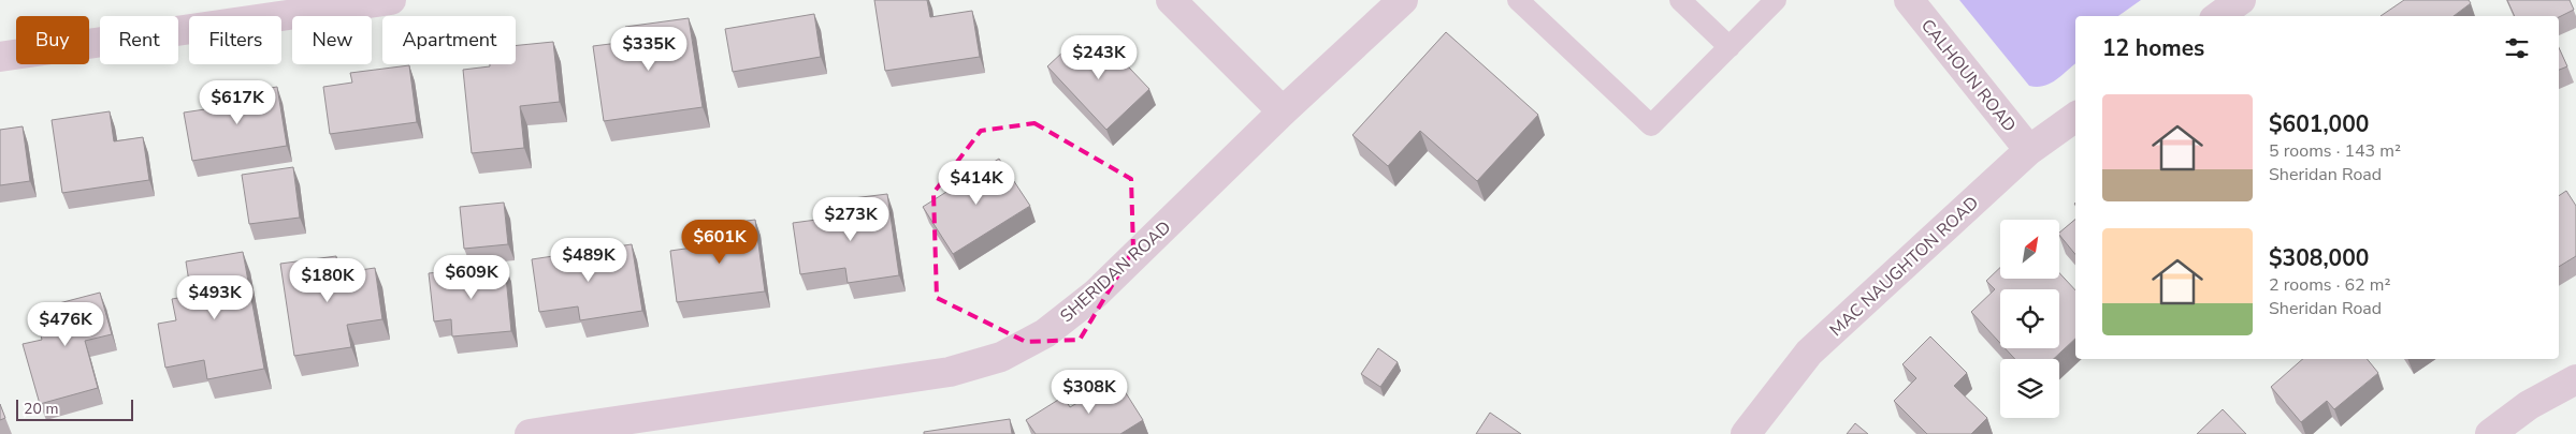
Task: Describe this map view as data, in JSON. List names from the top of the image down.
{
  "streets": {
    "street": ["CALHOUN ROAD", "MAC NAUGHTON ROAD", "SHERIDAN ROAD"]
  },
  "crossings": [
    ["CALHOUN ROAD", "MAC NAUGHTON ROAD"]
  ],
  "scale_bar": "20 m",
  "north": "top right",
  "page": {
    "chip": [
      "Buy",
      "Rent",
      "Filters",
      "New",
      "Apartment"
    ],
    "heading": "12 homes",
    "price": [
      "$335K",
      "$243K",
      "$617K",
      "$414K",
      "$273K",
      "$601K",
      "$489K",
      "$609K",
      "$180K",
      "$493K",
      "$476K",
      "$308K"
    ],
    "list": [
      {
        "name": "$601,000",
        "note": "5 rooms · 143 m² · Sheridan Road"
      },
      {
        "name": "$308,000",
        "note": "2 rooms · 62 m² · Sheridan Road"
      }
    ],
    "scale": "20 m"
  }
}
